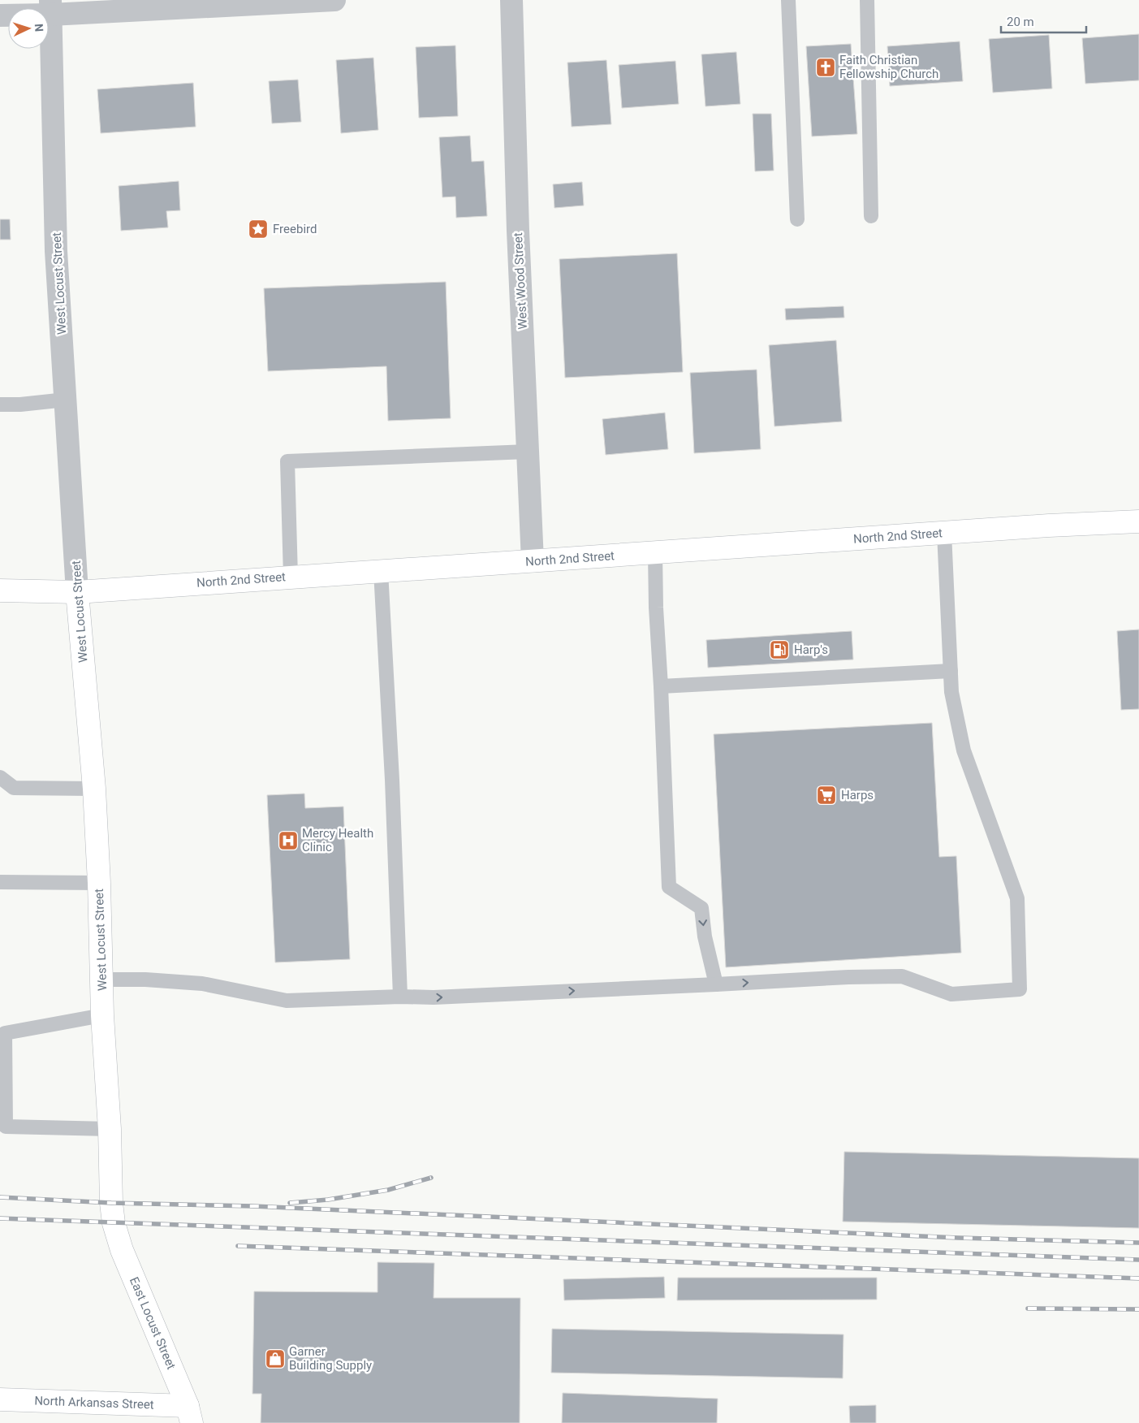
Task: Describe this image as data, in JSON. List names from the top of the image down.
{
  "streets": {
    "main road": [
      "West Locust Street",
      "North 2nd Street",
      "East Locust Street",
      "North Arkansas Street"
    ],
    "street": ["West Wood Street"]
  },
  "crossings": [
    ["West Wood Street", "North 2nd Street"],
    ["West Locust Street", "North 2nd Street"],
    ["West Locust Street", "East Locust Street"],
    ["East Locust Street", "North Arkansas Street"]
  ],
  "places": {
    "church": ["Faith Christian Fellowship Church"],
    "place": ["Freebird"],
    "fuel station": ["Harp's"],
    "supermarket": ["Harps"],
    "hospital": ["Mercy Health Clinic"],
    "shop": ["Garner Building Supply"]
  },
  "scale_bar": "20 m",
  "north": "right"
}
